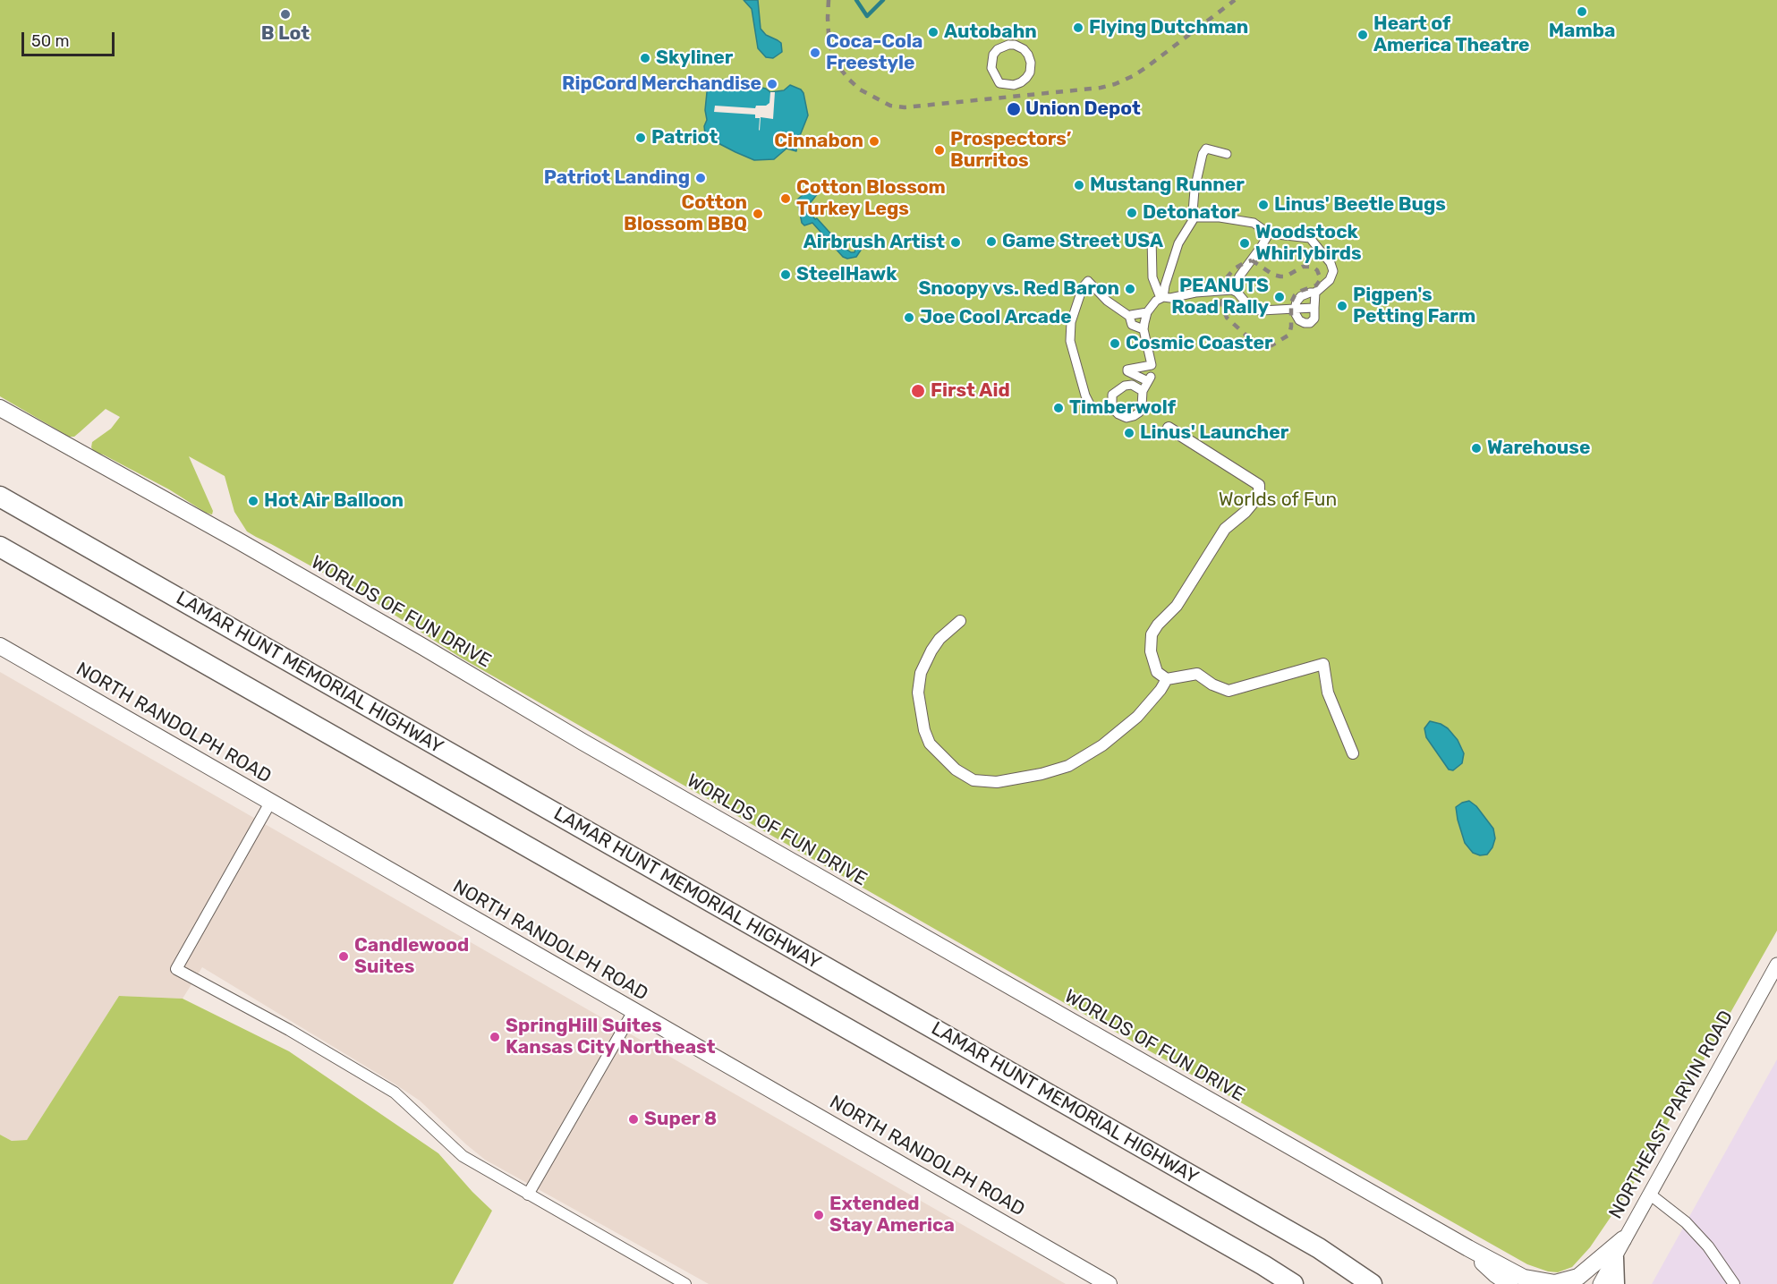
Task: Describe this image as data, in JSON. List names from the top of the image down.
{
  "streets": {
    "highway": ["LAMAR HUNT MEMORIAL HIGHWAY"],
    "main road": ["WORLDS OF FUN DRIVE", "NORTH RANDOLPH ROAD"],
    "street": ["NORTHEAST PARVIN ROAD"]
  },
  "crossings": [
    ["WORLDS OF FUN DRIVE", "NORTHEAST PARVIN ROAD"]
  ],
  "parks": ["Worlds of Fun"],
  "places": [
    "Mamba",
    "B Lot",
    "Flying Dutchman",
    "Autobahn",
    "Heart of America Theatre",
    "Coca-Cola Freestyle",
    "Skyliner",
    "RipCord Merchandise",
    "Union Depot",
    "Patriot",
    "Cinnabon",
    "Prospectors’ Burritos",
    "Patriot Landing",
    "Mustang Runner",
    "Cotton Blossom Turkey Legs",
    "Linus' Beetle Bugs",
    "Detonator",
    "Cotton Blossom BBQ",
    "Game Street USA",
    "Airbrush Artist",
    "Woodstock Whirlybirds",
    "SteelHawk",
    "Snoopy vs. Red Baron",
    "PEANUTS Road Rally",
    "Pigpen's Petting Farm",
    "Joe Cool Arcade",
    "Cosmic Coaster",
    "First Aid",
    "Timberwolf",
    "Linus' Launcher",
    "Warehouse",
    "Hot Air Balloon",
    "Candlewood Suites",
    "SpringHill Suites Kansas City Northeast",
    "Super 8",
    "Extended Stay America"
  ],
  "scale_bar": "50 m"
}
